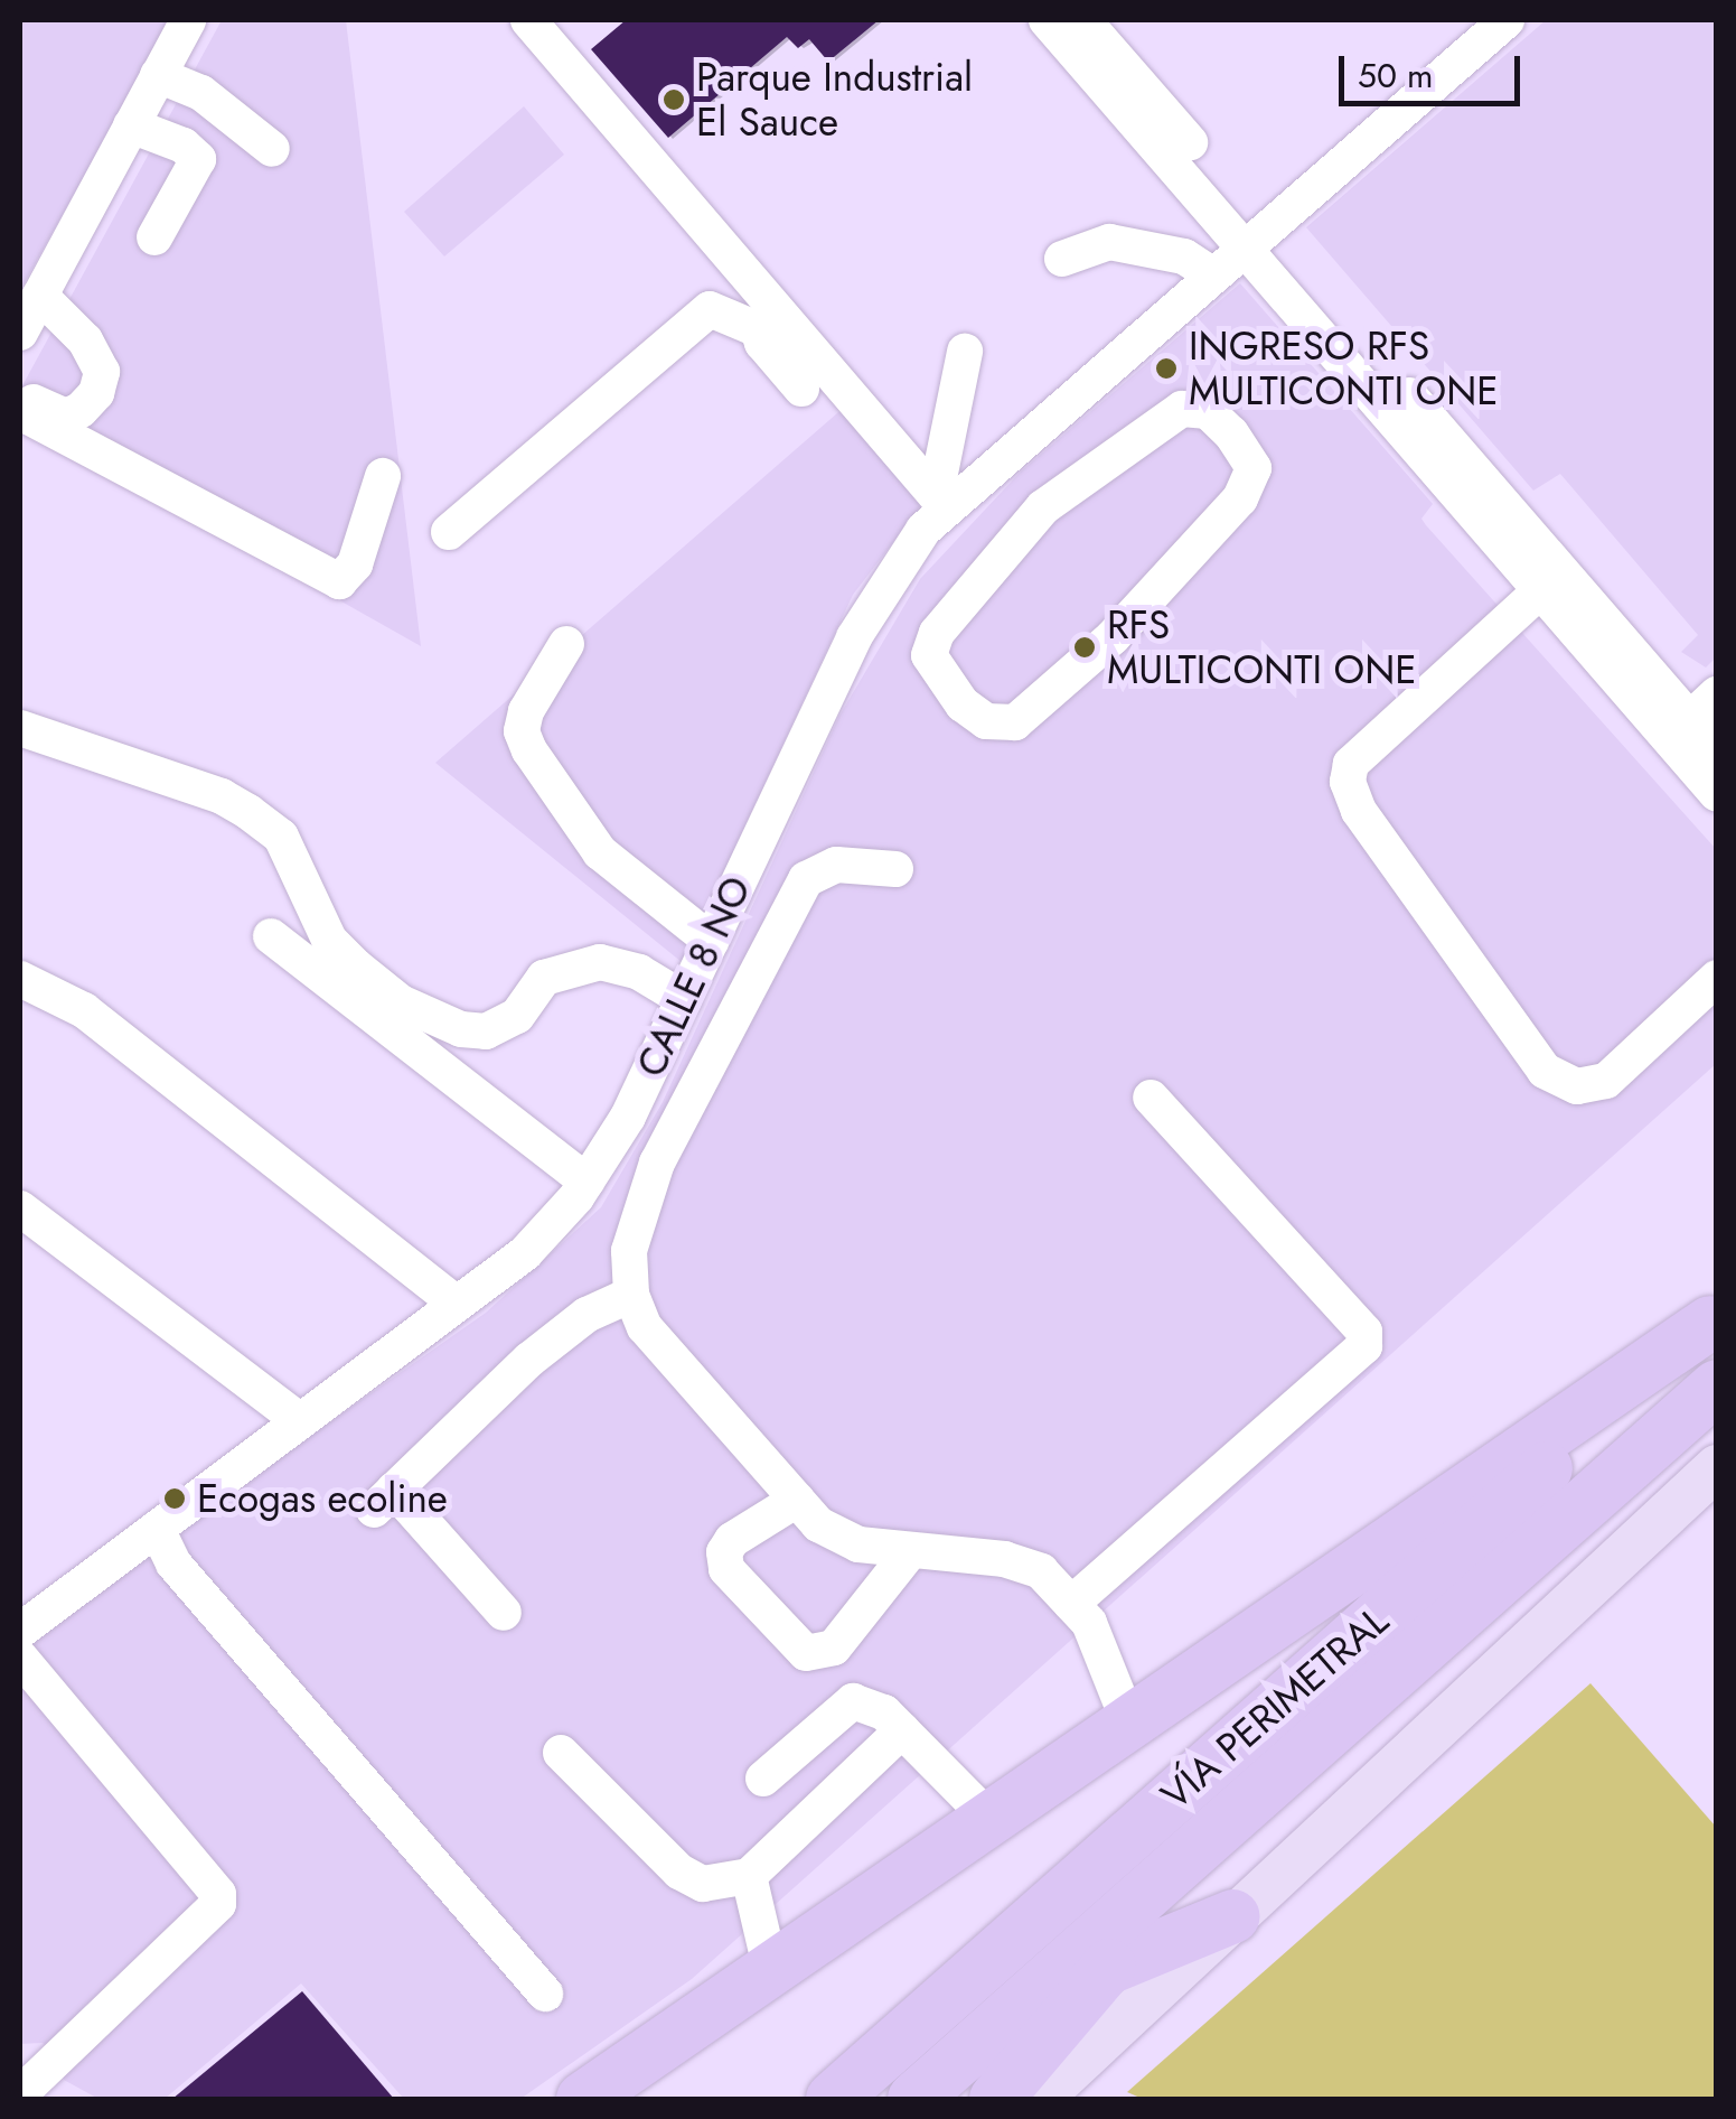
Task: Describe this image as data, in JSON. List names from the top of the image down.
{
  "streets": {
    "highway": ["VÍA PERIMETRAL"],
    "street": ["CALLE 8 NO"]
  },
  "places": [
    "Parque Industrial El Sauce",
    "INGRESO RFS MULTICONTI ONE",
    "RFS MULTICONTI ONE",
    "Ecogas ecoline"
  ],
  "scale_bar": "50 m"
}
